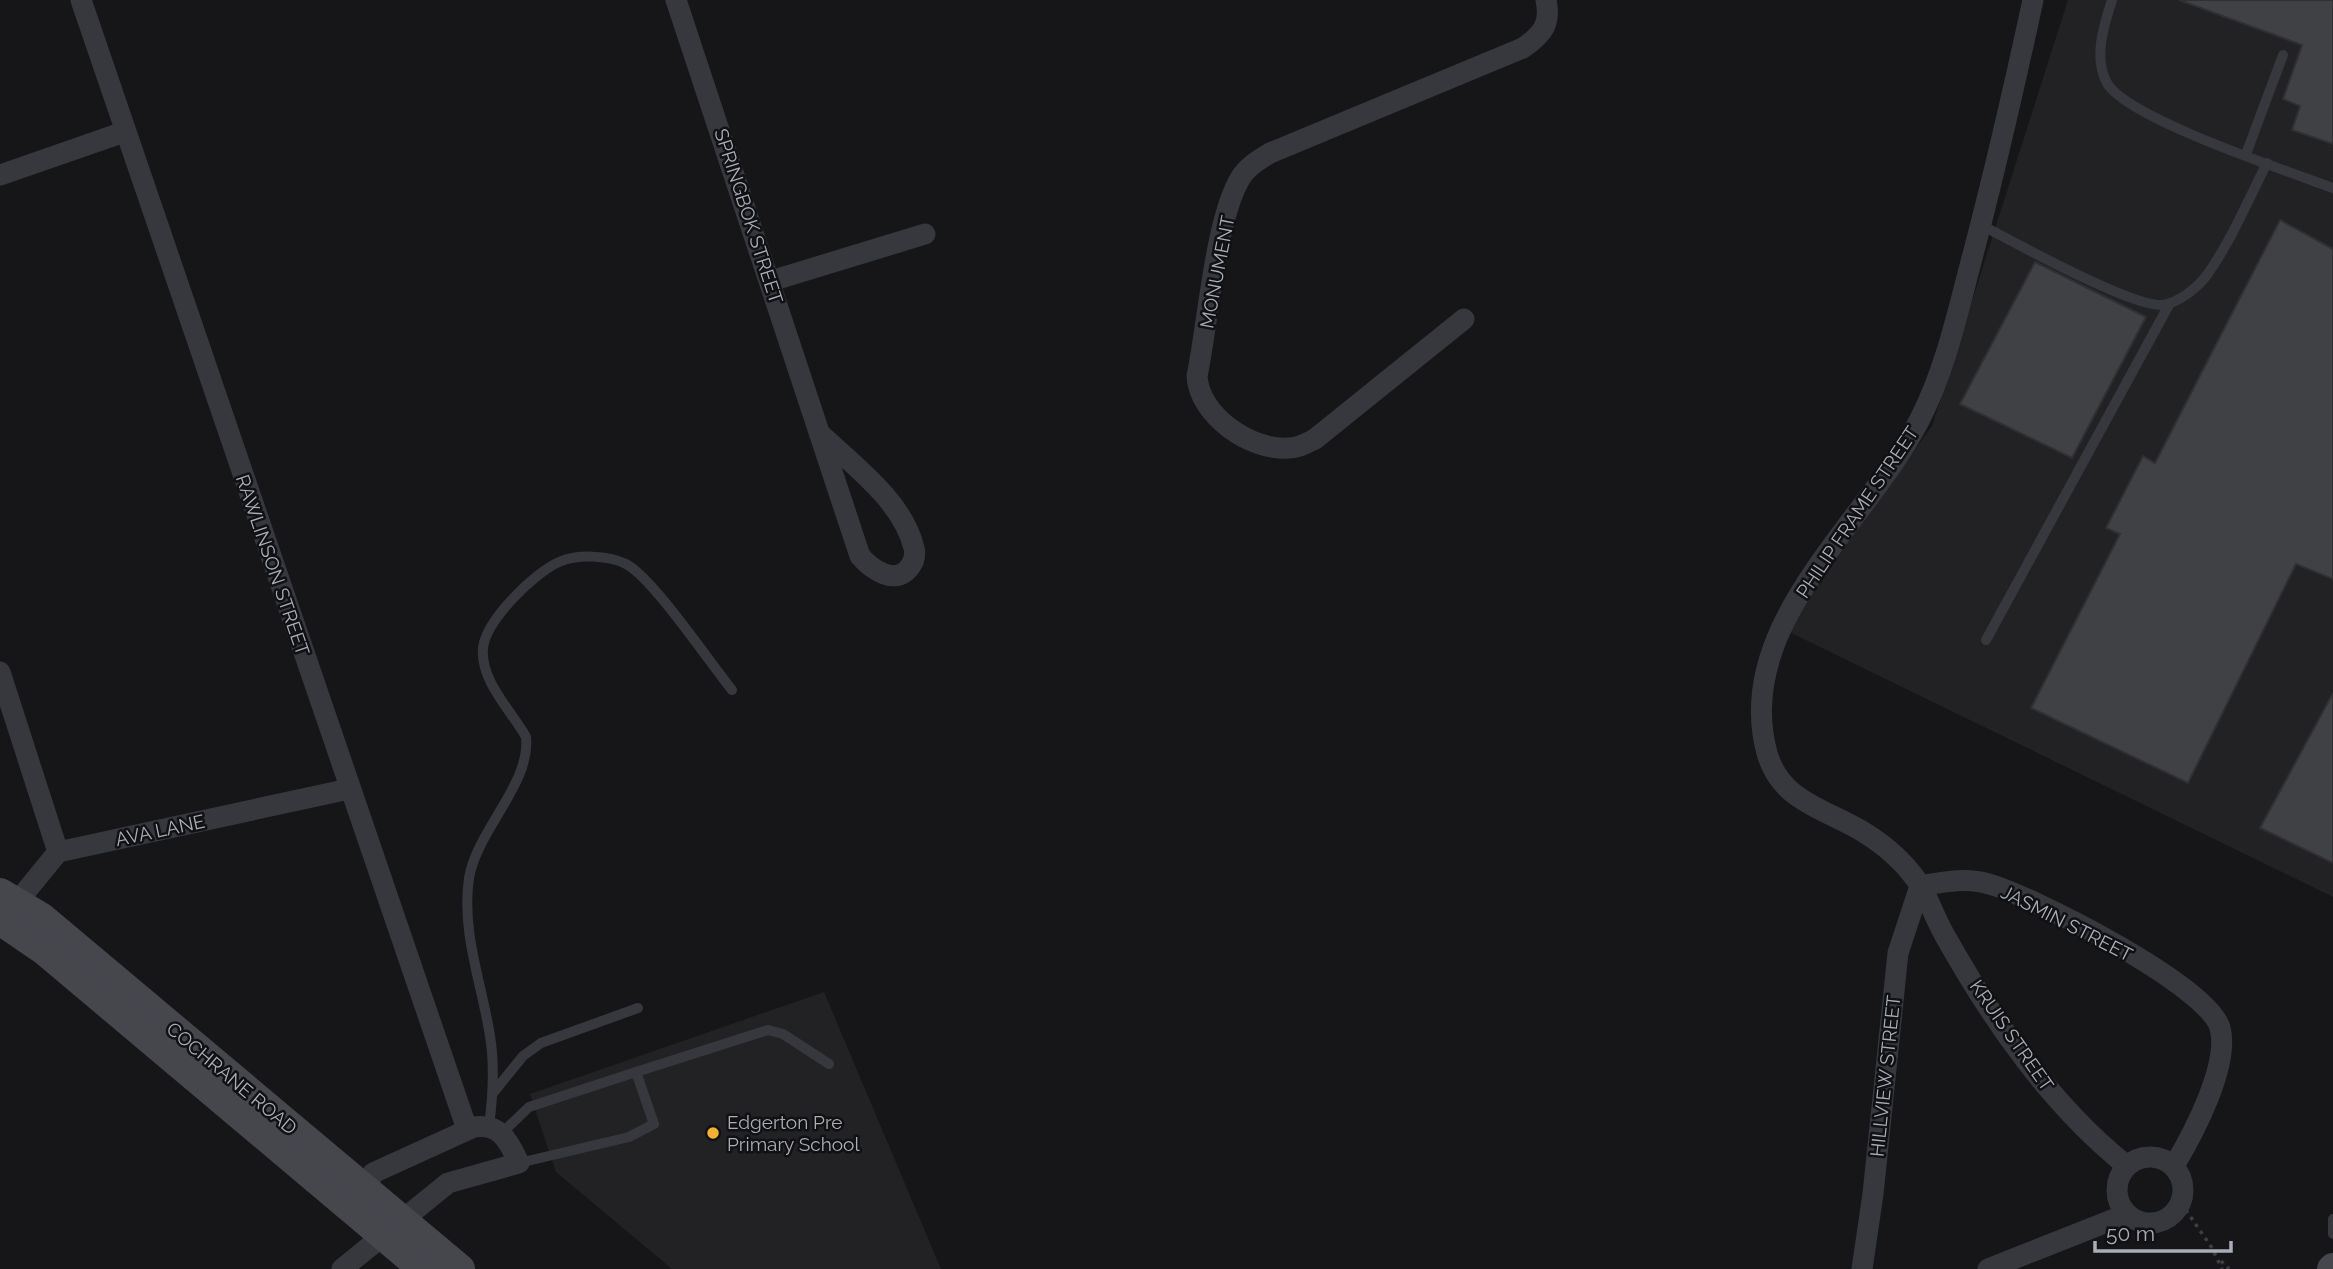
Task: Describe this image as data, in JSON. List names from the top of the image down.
{
  "streets": {
    "street": [
      "SPRINGBOK STREET",
      "MONUMENT",
      "PHILIP FRAME STREET",
      "RAWLINSON STREET",
      "AVA LANE",
      "JASMIN STREET",
      "KRUIS STREET",
      "HILLVIEW STREET",
      "COCHRANE ROAD"
    ]
  },
  "crossings": [
    ["PHILIP FRAME STREET", "JASMIN STREET"],
    ["PHILIP FRAME STREET", "KRUIS STREET"],
    ["PHILIP FRAME STREET", "HILLVIEW STREET"],
    ["RAWLINSON STREET", "AVA LANE"],
    ["JASMIN STREET", "KRUIS STREET"],
    ["JASMIN STREET", "HILLVIEW STREET"],
    ["KRUIS STREET", "HILLVIEW STREET"]
  ],
  "places": ["Edgerton Pre Primary School"],
  "scale_bar": "50 m"
}
